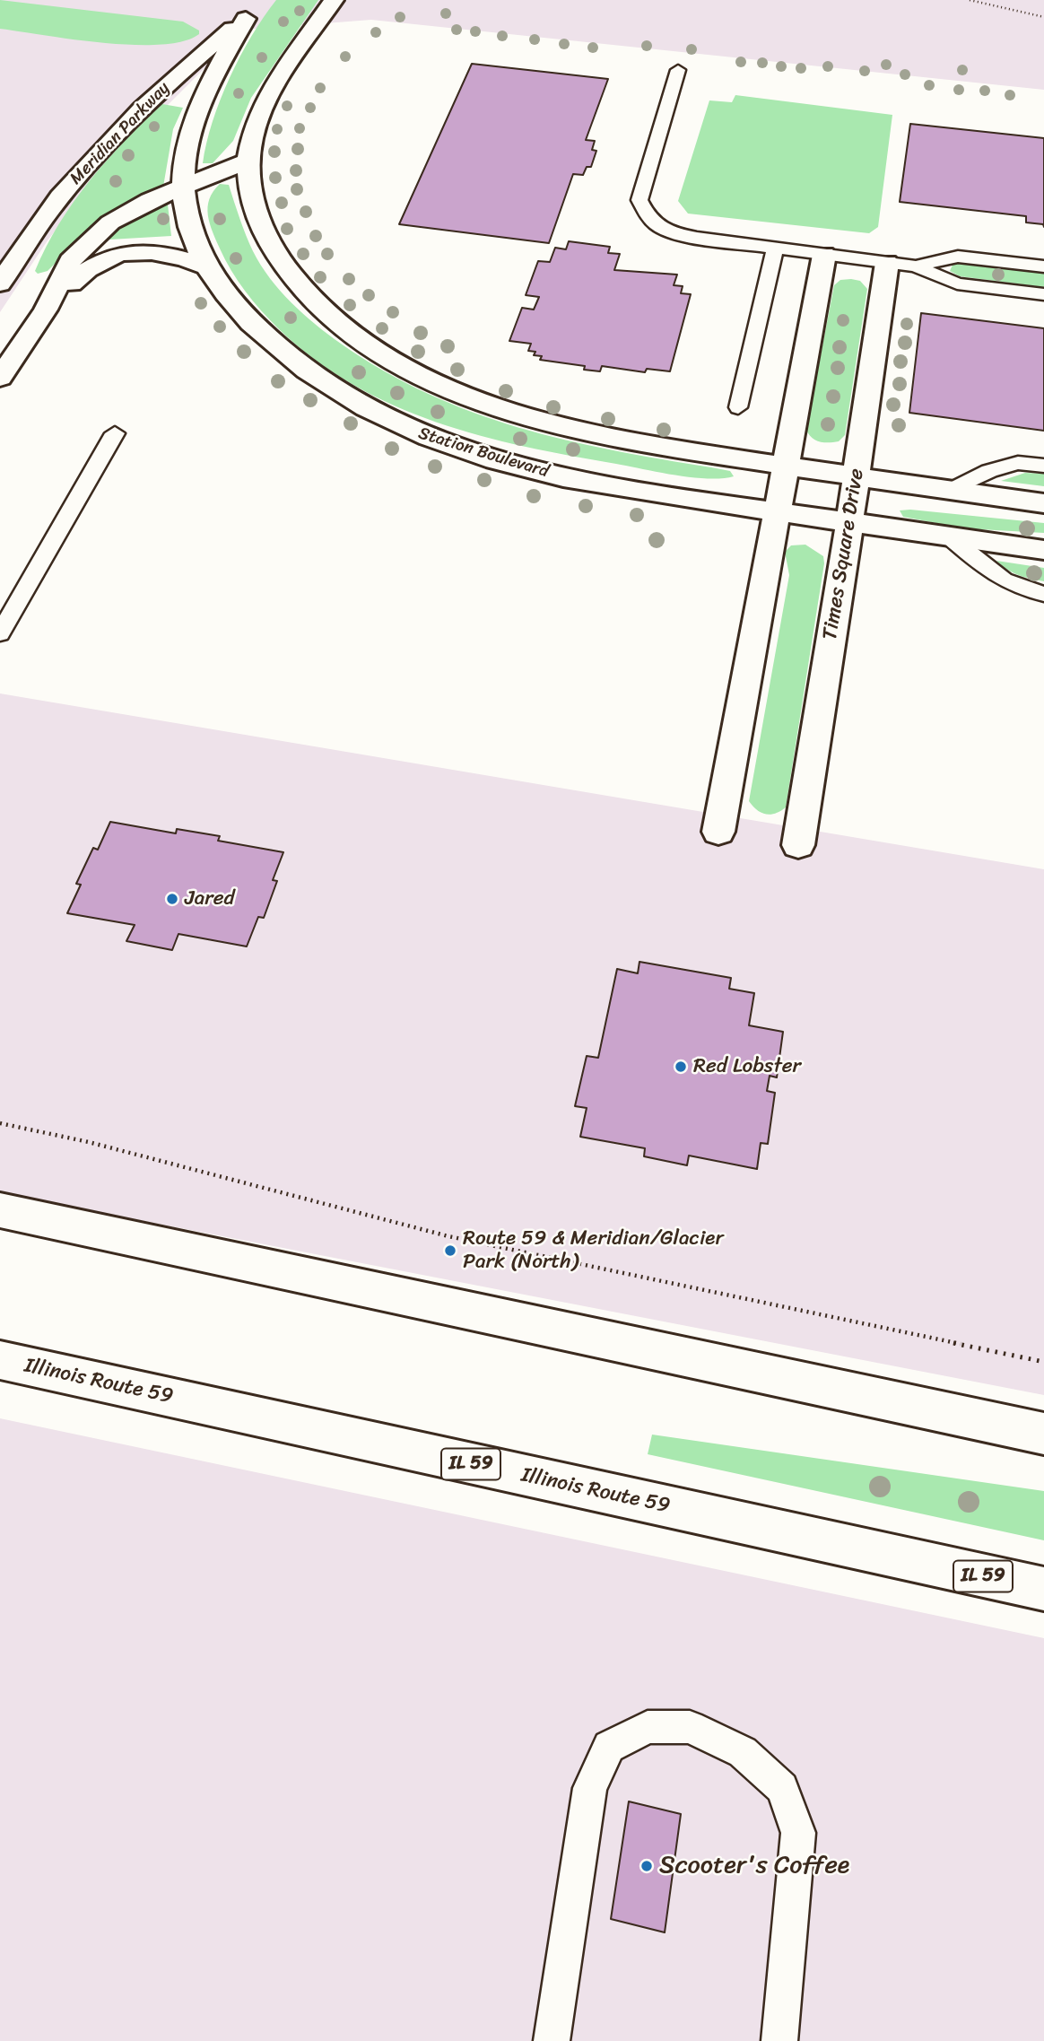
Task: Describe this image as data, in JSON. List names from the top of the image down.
{
  "streets": {
    "street": [
      "Meridian Parkway",
      "Station Boulevard",
      "Times Square Drive",
      "Illinois Route 59",
      "IL 59"
    ]
  },
  "crossings": [
    ["Meridian Parkway", "Station Boulevard"],
    ["Station Boulevard", "Times Square Drive"]
  ],
  "places": [
    "Jared",
    "Red Lobster",
    "Route 59 & Meridian/Glacier Park (North)",
    "Scooter's Coffee"
  ]
}
